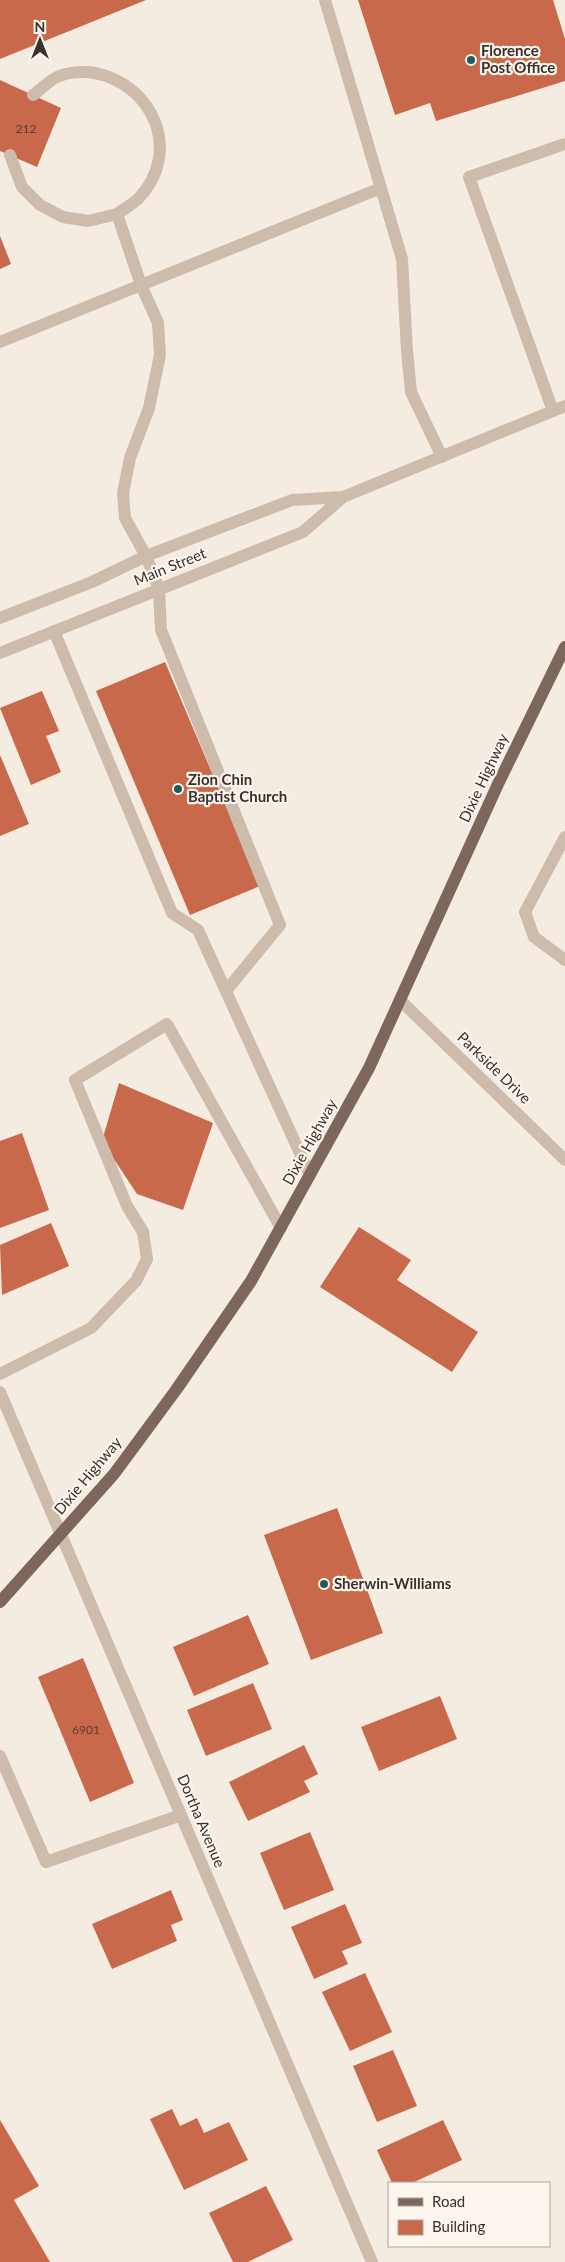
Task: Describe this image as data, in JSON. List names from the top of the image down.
{
  "streets": {
    "main road": ["Dixie Highway"],
    "street": ["Main Street", "Parkside Drive", "Dortha Avenue"]
  },
  "crossings": [
    ["Dixie Highway", "Parkside Drive"],
    ["Dixie Highway", "Dortha Avenue"]
  ],
  "places": ["Florence Post Office", "Zion Chin Baptist Church", "Sherwin-Williams"],
  "house_numbers": ["212", "6901"],
  "legend": ["Road", "Building"],
  "north": "top"
}
